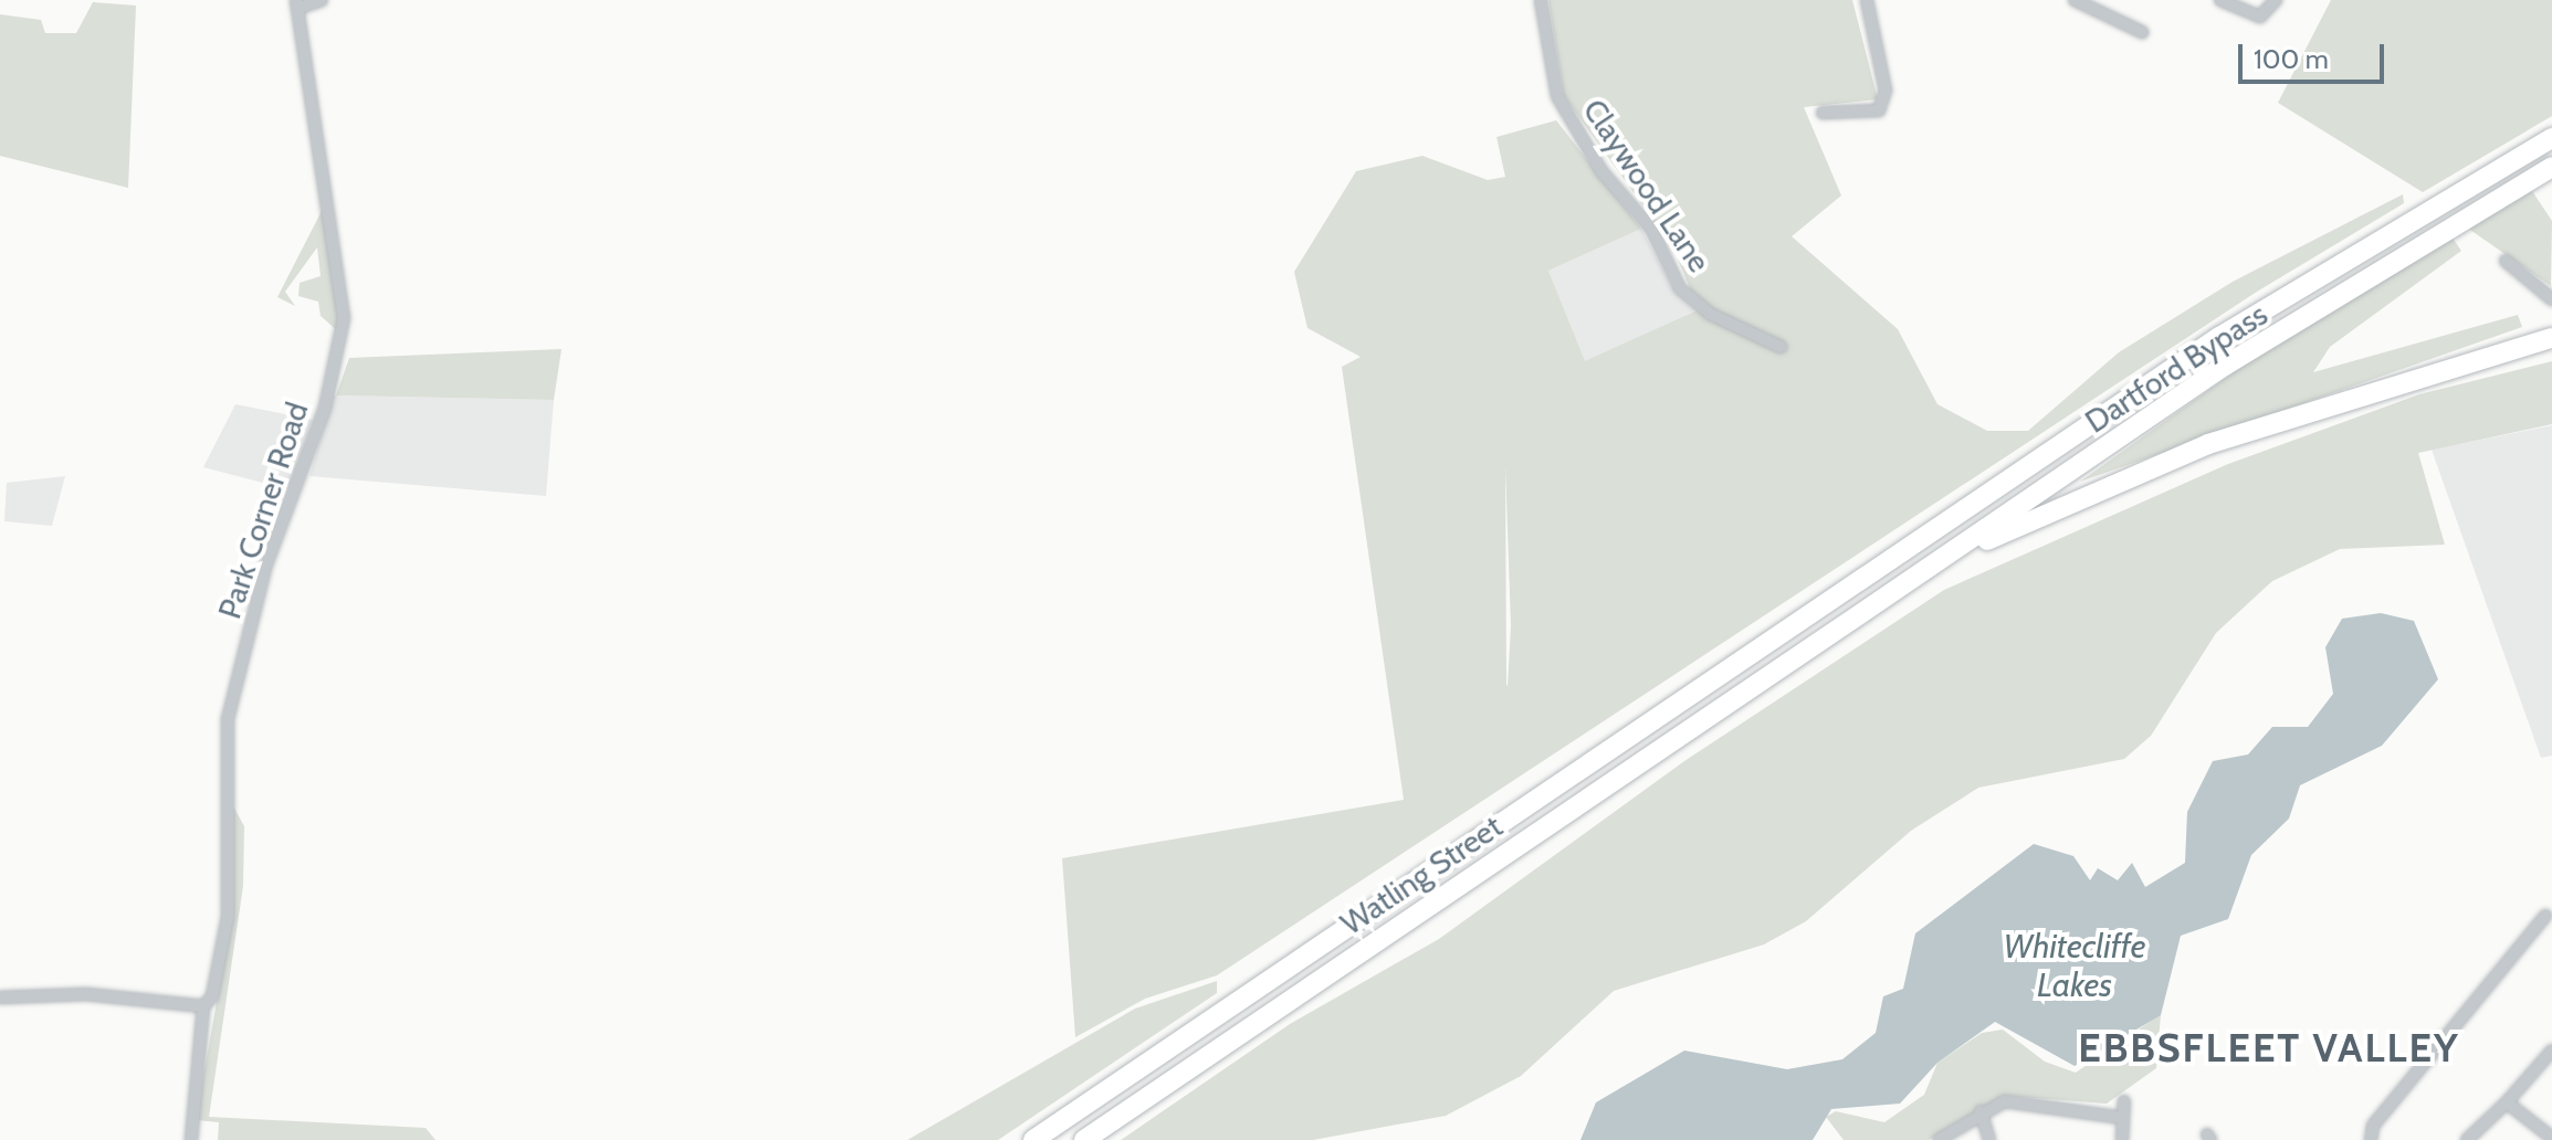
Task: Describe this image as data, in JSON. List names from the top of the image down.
{
  "streets": {
    "highway": ["Dartford Bypass", "Watling Street"],
    "street": ["Claywood Lane", "Park Corner Road"]
  },
  "crossings": [
    ["Dartford Bypass", "Watling Street"]
  ],
  "districts": ["EBBSFLEET VALLEY"],
  "water": ["Whitecliffe Lakes"],
  "scale_bar": "100 m"
}
